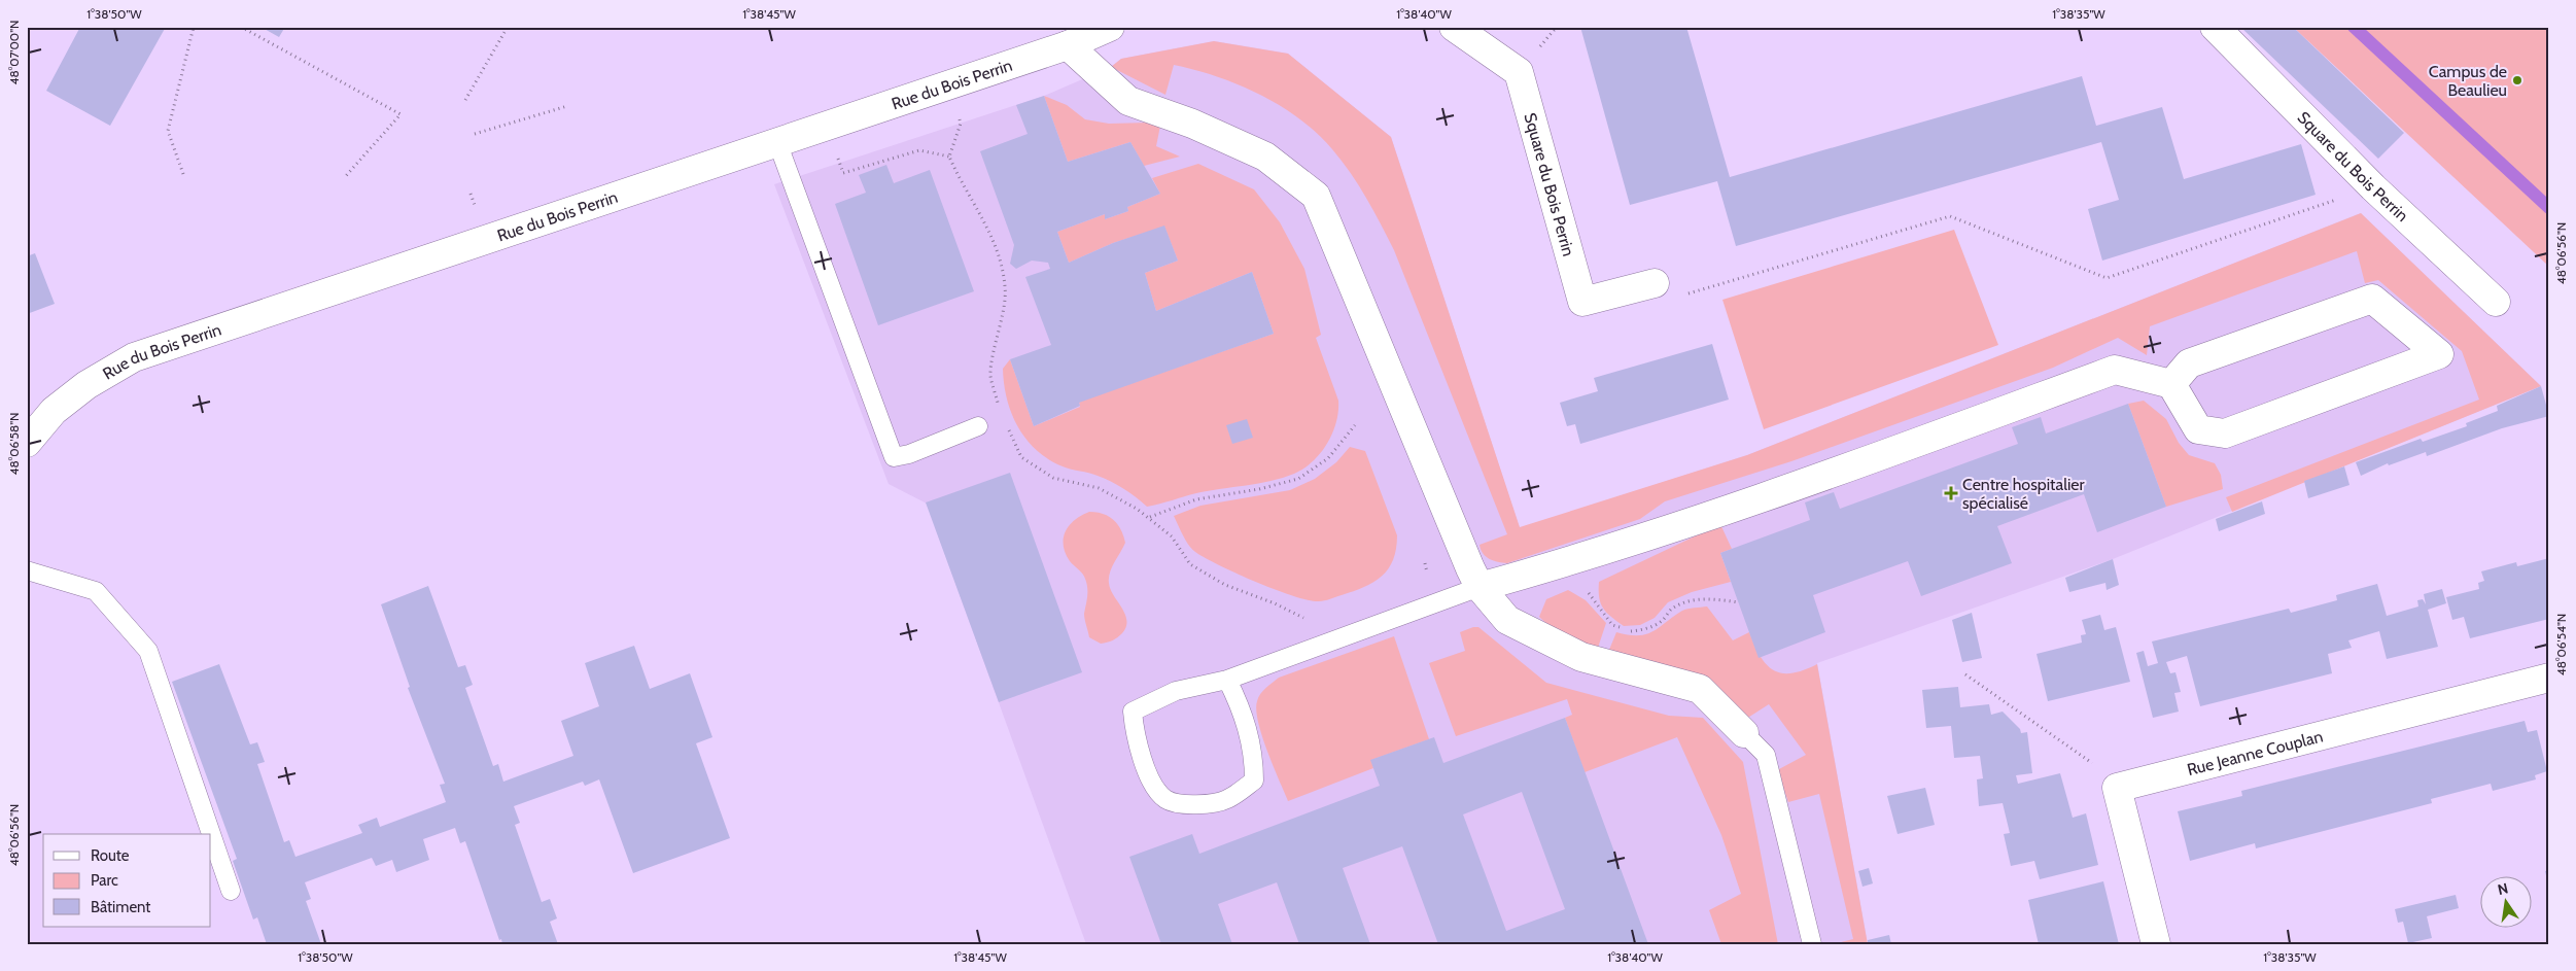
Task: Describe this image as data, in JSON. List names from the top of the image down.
{
  "streets": {
    "street": ["Rue du Bois Perrin", "Square du Bois Perrin", "Rue Jeanne Couplan"]
  },
  "places": {
    "other": ["Campus de Beaulieu"],
    "health": ["Centre hospitalier spécialisé"]
  },
  "legend": ["Route", "Parc", "Bâtiment"],
  "north": "top",
  "coordinates": [
    "1°38'50\"W",
    "1°38'45\"W",
    "1°38'40\"W",
    "1°38'35\"W",
    "48°07'00\"N",
    "48°06'56\"N",
    "48°06'58\"N",
    "48°06'54\"N"
  ]
}
